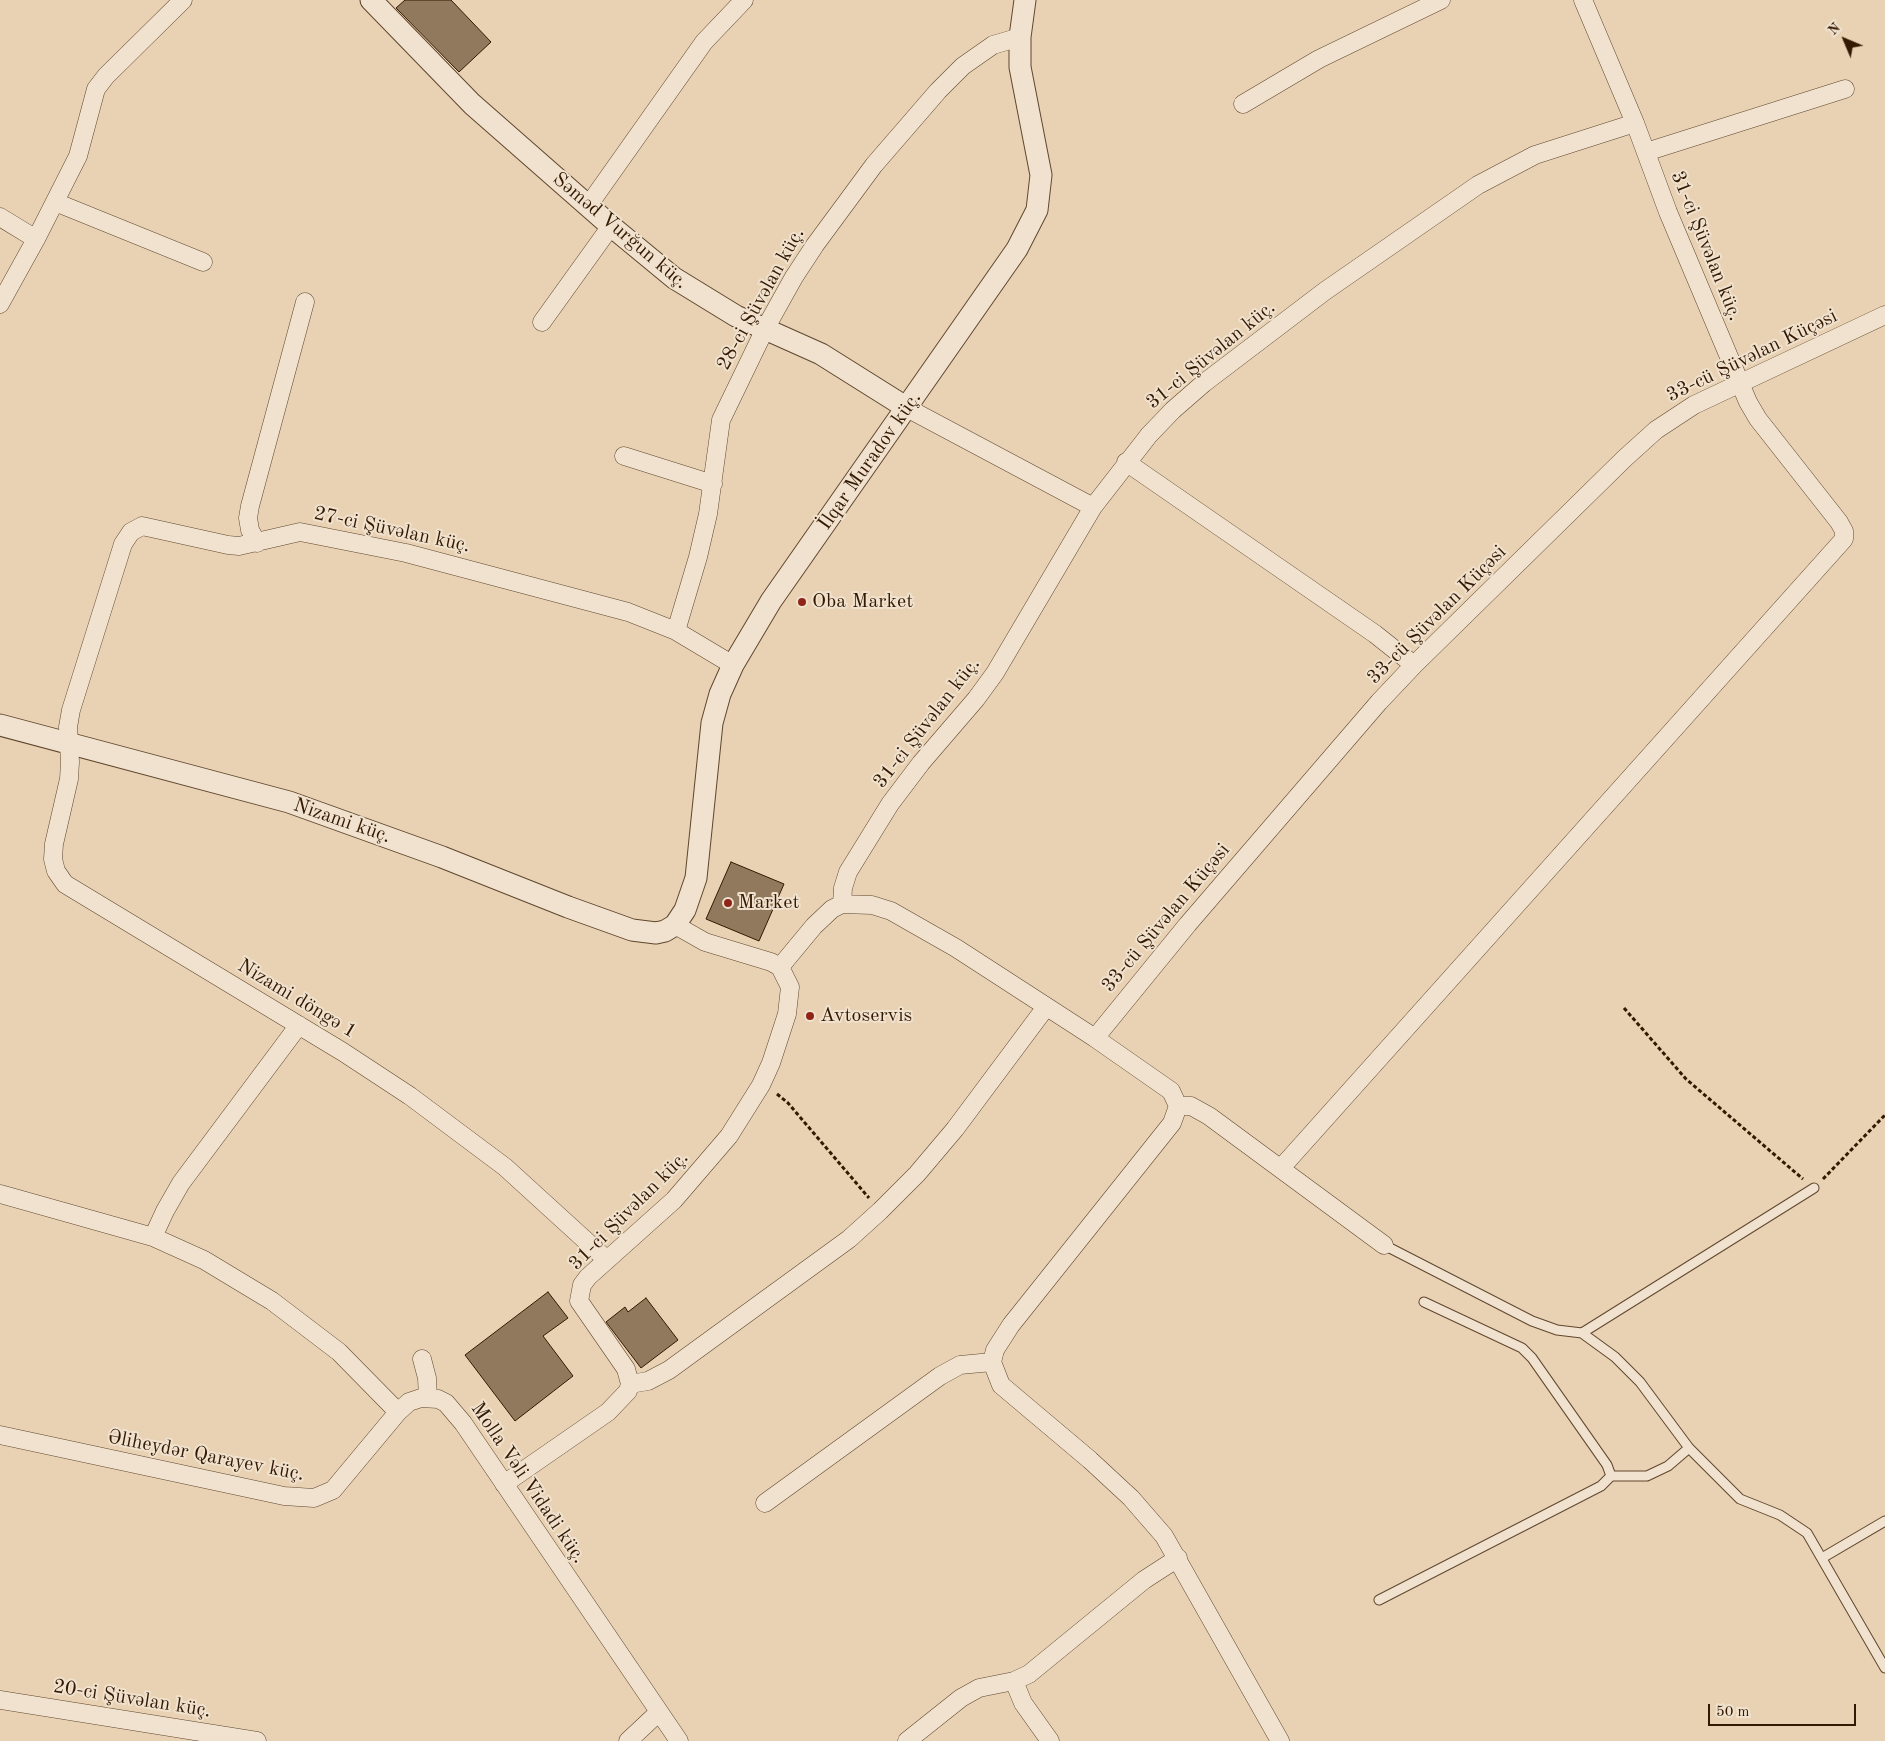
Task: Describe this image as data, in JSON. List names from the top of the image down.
{
  "streets": {
    "street": [
      "Səməd Vurğun küç.",
      "31-ci Şüvəlan küç.",
      "28-ci Şüvəlan küç.",
      "33-cü Şüvəlan Küçəsi",
      "İlqar Muradov küç.",
      "27-ci Şüvəlan küç.",
      "Nizami küç.",
      "Nizami döngə 1",
      "Əliheydər Qarayev küç.",
      "Molla Vəli Vidadi küç.",
      "20-ci Şüvəlan küç."
    ]
  },
  "crossings": [
    ["Səməd Vurğun küç.", "28-ci Şüvəlan küç."],
    ["Səməd Vurğun küç.", "İlqar Muradov küç."],
    ["31-ci Şüvəlan küç.", "33-cü Şüvəlan Küçəsi"],
    ["31-ci Şüvəlan küç.", "Nizami döngə 1"],
    ["28-ci Şüvəlan küç.", "İlqar Muradov küç."],
    ["28-ci Şüvəlan küç.", "27-ci Şüvəlan küç."],
    ["İlqar Muradov küç.", "27-ci Şüvəlan küç."],
    ["İlqar Muradov küç.", "Nizami küç."],
    ["27-ci Şüvəlan küç.", "Nizami küç."],
    ["27-ci Şüvəlan küç.", "Nizami döngə 1"],
    ["Nizami küç.", "Nizami döngə 1"]
  ],
  "places": ["Oba Market", "Market", "Avtoservis"],
  "scale_bar": "50 m",
  "north": "top left"
}
